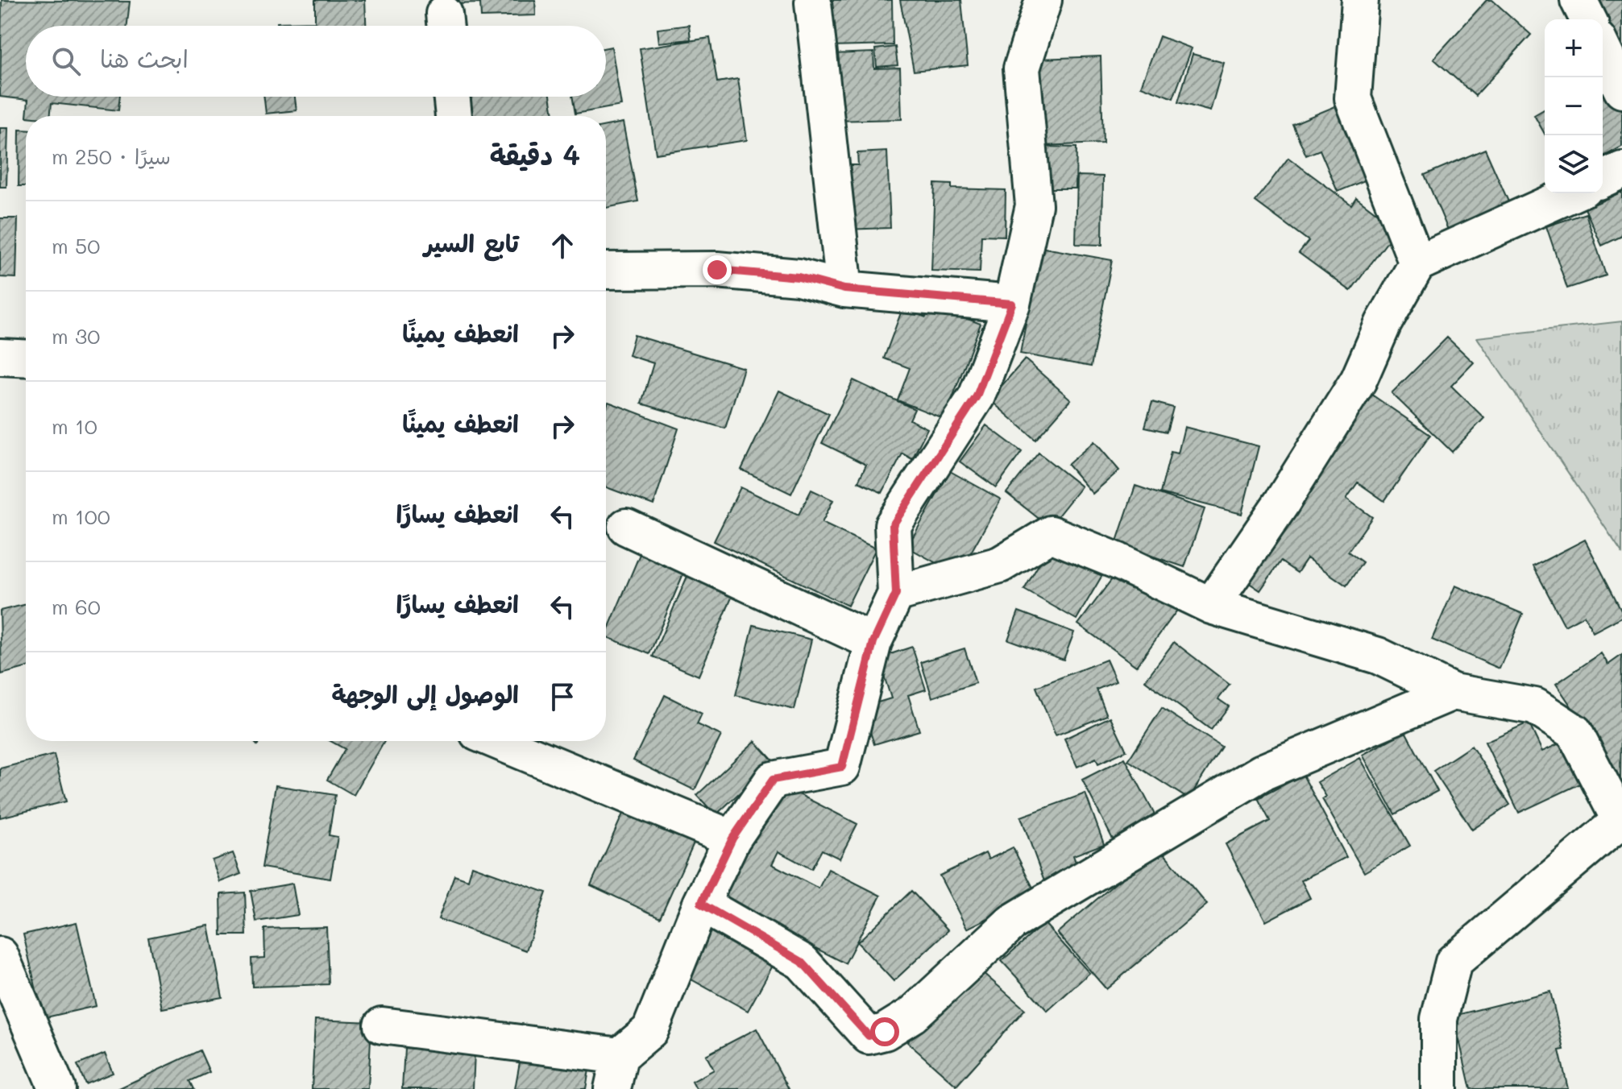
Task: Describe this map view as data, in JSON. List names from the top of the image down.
{
  "page": {
    "map_buttons": ["+", "−"],
    "search": "ابحث هنا",
    "heading": ["4 دقيقة", "سيرًا · 250 m"],
    "list": [
      ["تابع السير", "50 m"],
      ["انعطف يمينًا", "30 m"],
      ["انعطف يمينًا", "10 m"],
      ["انعطف يسارًا", "100 m"],
      ["انعطف يسارًا", "60 m"],
      "الوصول إلى الوجهة"
    ]
  }
}
